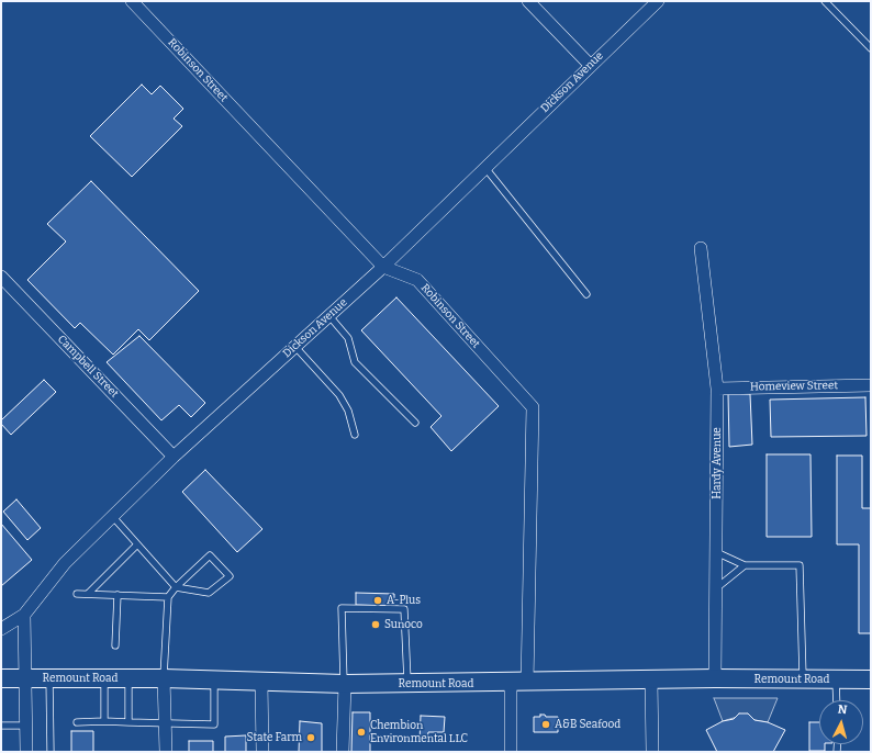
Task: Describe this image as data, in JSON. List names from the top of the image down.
{
  "streets": {
    "main road": ["Remount Road"],
    "street": [
      "Robinson Street",
      "Dickson Avenue",
      "Campbell Street",
      "Homeview Street",
      "Hardy Avenue"
    ]
  },
  "crossings": [
    ["Robinson Street", "Dickson Avenue"],
    ["Robinson Street", "Remount Road"],
    ["Dickson Avenue", "Campbell Street"],
    ["Homeview Street", "Hardy Avenue"],
    ["Hardy Avenue", "Remount Road"]
  ],
  "places": [
    "A-Plus",
    "Sunoco",
    "A&B Seafood",
    "Chembion Environmental LLC",
    "State Farm"
  ],
  "north": "top"
}
